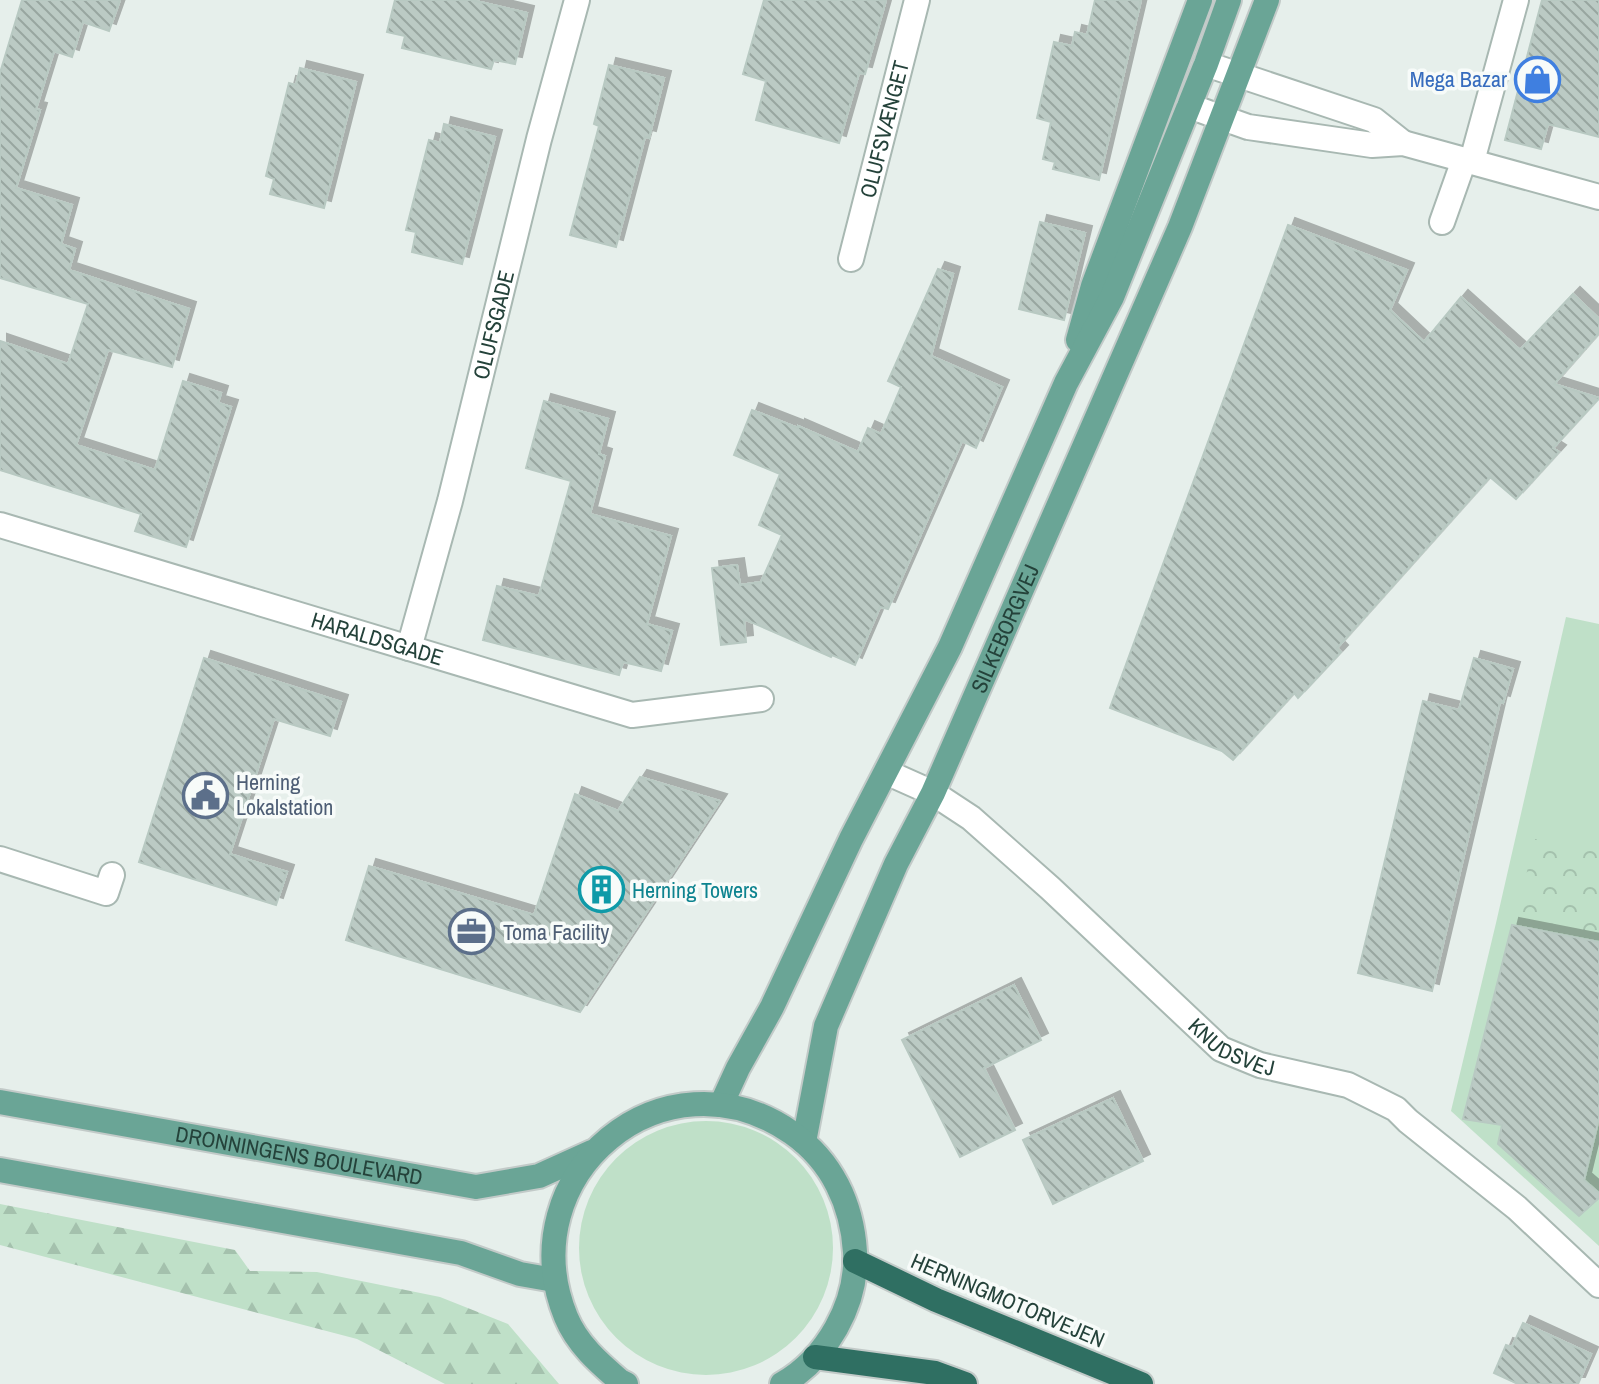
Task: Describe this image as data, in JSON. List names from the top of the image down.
{
  "streets": {
    "highway": ["HERNINGMOTORVEJEN"],
    "main road": ["SILKEBORGVEJ", "DRONNINGENS BOULEVARD"],
    "street": [
      "OLUFSVÆNGET",
      "OLUFSGADE",
      "HARALDSGADE",
      "KNUDSVEJ"
    ]
  },
  "crossings": [
    ["OLUFSGADE", "HARALDSGADE"],
    ["SILKEBORGVEJ", "KNUDSVEJ"]
  ],
  "places": {
    "shop": ["Mega Bazar"],
    "public building": ["Herning Lokalstation"],
    "building": ["Herning Towers"],
    "office": ["Toma Facility"]
  }
}
